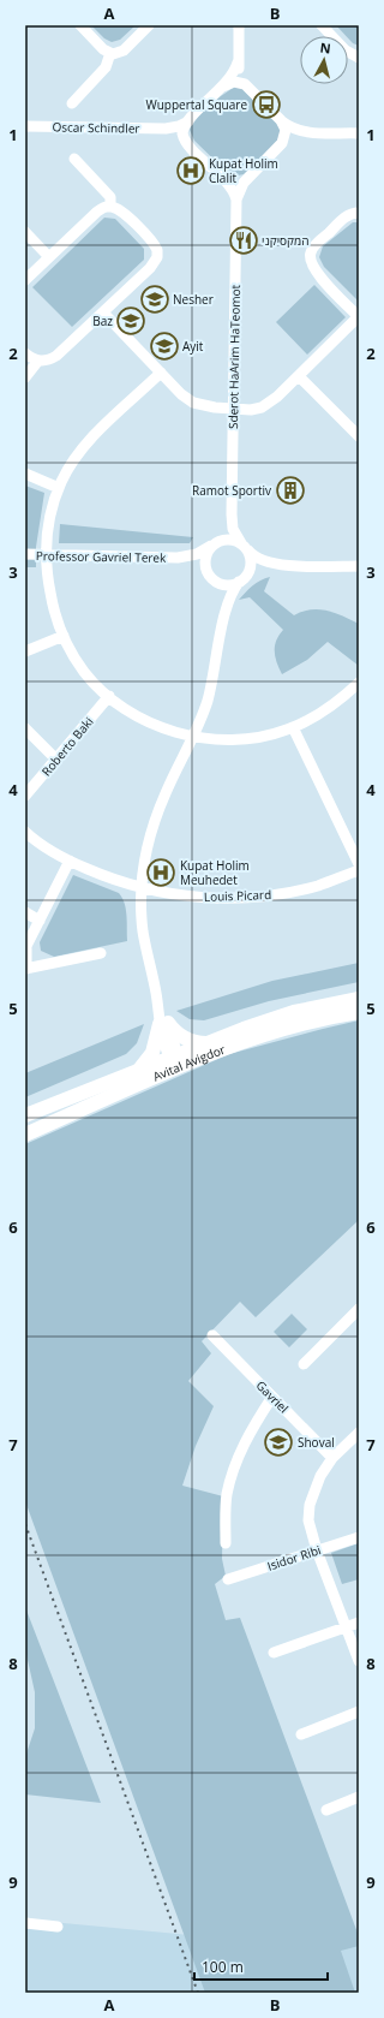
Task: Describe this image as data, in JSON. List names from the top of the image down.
{
  "streets": {
    "main road": ["Avital Avigdor"],
    "street": [
      "Oscar Schindler",
      "Sderot HaArim HaTeomot",
      "Professor Gavriel Terek",
      "Roberto Baki",
      "Louis Picard",
      "Gavriel",
      "Isidor Ribi"
    ]
  },
  "crossings": [
    ["Oscar Schindler", "Sderot HaArim HaTeomot"],
    ["Sderot HaArim HaTeomot", "Professor Gavriel Terek"]
  ],
  "places": {
    "bus stop": ["Wuppertal Square"],
    "hospital": ["Kupat Holim Clalit", "Kupat Holim Meuhedet"],
    "restaurant": ["המקסיקני"],
    "school or university": [
      "Nesher",
      "Baz",
      "Ayit",
      "Shoval"
    ],
    "building": ["Ramot Sportiv"]
  },
  "scale_bar": "100 m",
  "north": "top",
  "grid": {
    "columns": ["A", "B"],
    "rows": [
      "1",
      "2",
      "3",
      "4",
      "5",
      "6",
      "7",
      "8",
      "9"
    ]
  }
}
